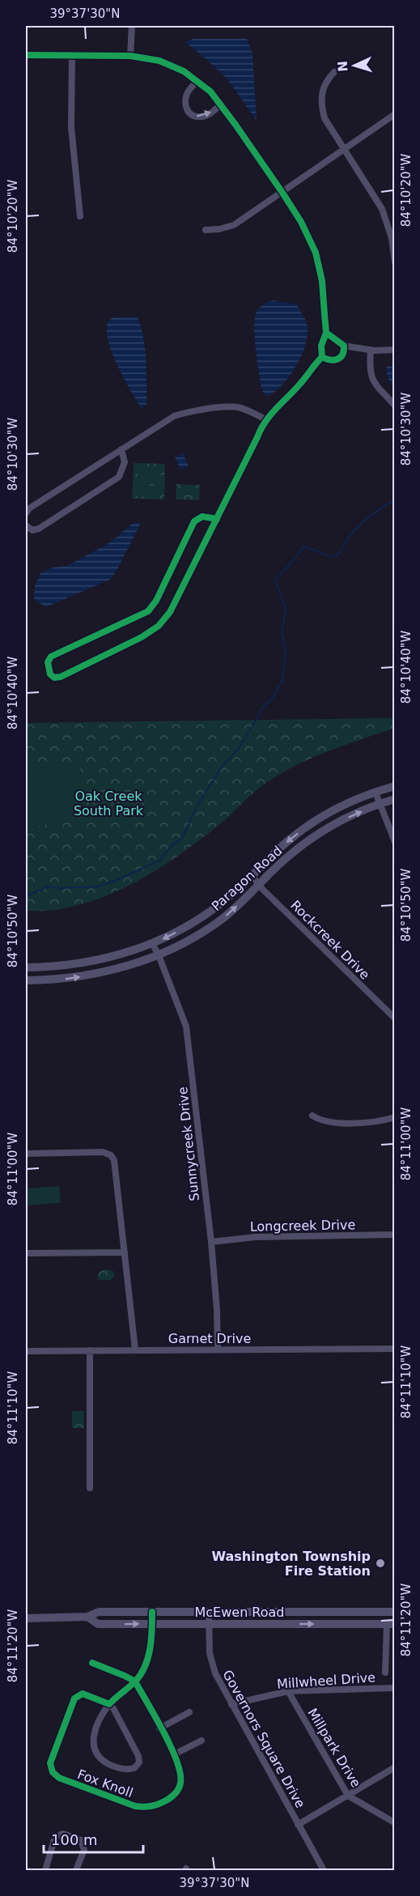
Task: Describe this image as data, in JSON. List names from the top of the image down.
{
  "streets": {
    "street": [
      "Paragon Road",
      "Rockcreek Drive",
      "Sunnycreek Drive",
      "Longcreek Drive",
      "Garnet Drive",
      "McEwen Road",
      "Millwheel Drive",
      "Governors Square Drive",
      "Millpark Drive",
      "Fox Knoll"
    ]
  },
  "crossings": [
    ["Paragon Road", "Rockcreek Drive"],
    ["Paragon Road", "Sunnycreek Drive"],
    ["Sunnycreek Drive", "Longcreek Drive"],
    ["Sunnycreek Drive", "Garnet Drive"],
    ["McEwen Road", "Governors Square Drive"],
    ["Millwheel Drive", "Governors Square Drive"],
    ["Millwheel Drive", "Millpark Drive"]
  ],
  "parks": ["Oak Creek South Park"],
  "places": ["Washington Township Fire Station"],
  "scale_bar": "100 m",
  "north": "left",
  "coordinates": [
    "39°37'30\"N",
    "84°10'20\"W",
    "84°10'30\"W",
    "84°10'40\"W",
    "84°10'50\"W",
    "84°11'00\"W",
    "84°11'10\"W",
    "84°11'20\"W"
  ]
}
